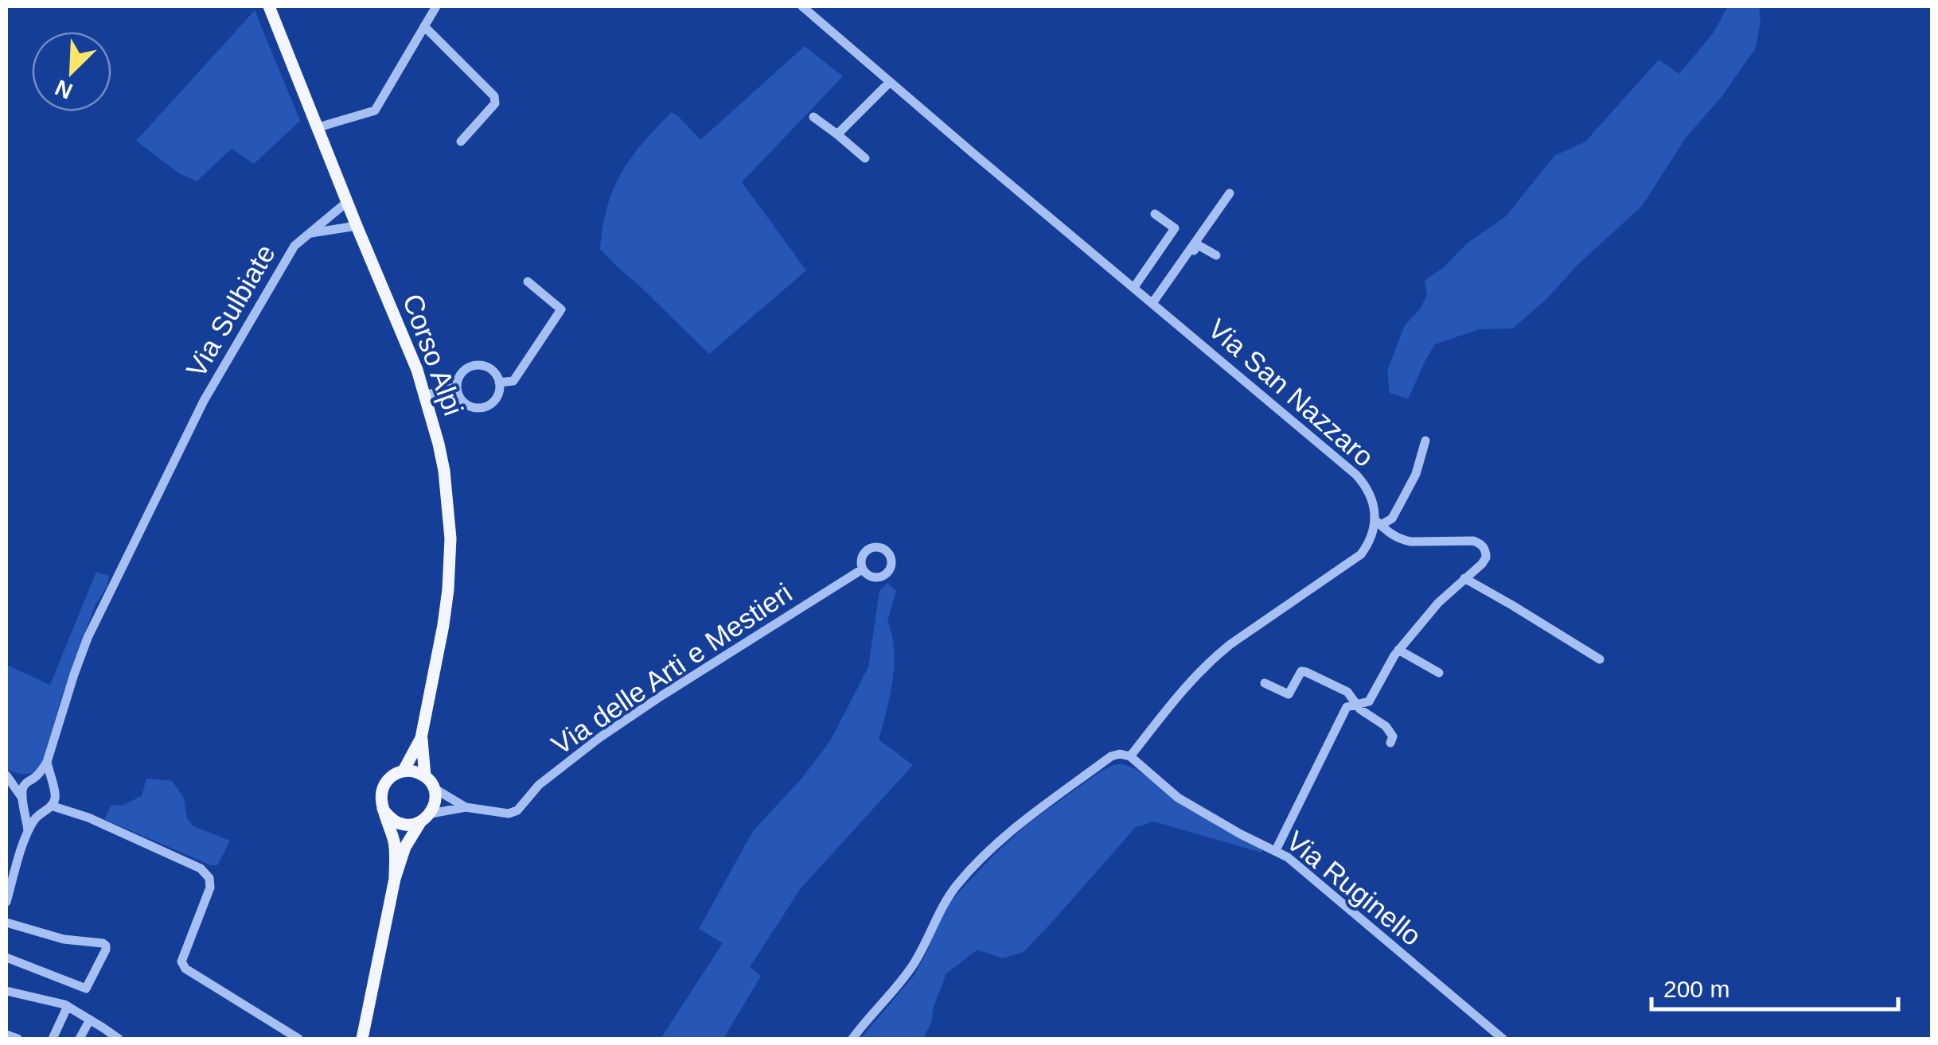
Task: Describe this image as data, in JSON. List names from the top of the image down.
{
  "streets": {
    "main road": ["Corso Alpi"],
    "street": [
      "Via Sulbiate",
      "Via San Nazzaro",
      "Via delle Arti e Mestieri",
      "Via Ruginello"
    ]
  },
  "crossings": [
    ["Via Sulbiate", "Corso Alpi"],
    ["Corso Alpi", "Via delle Arti e Mestieri"]
  ],
  "scale_bar": "200 m",
  "north": "bottom left"
}
